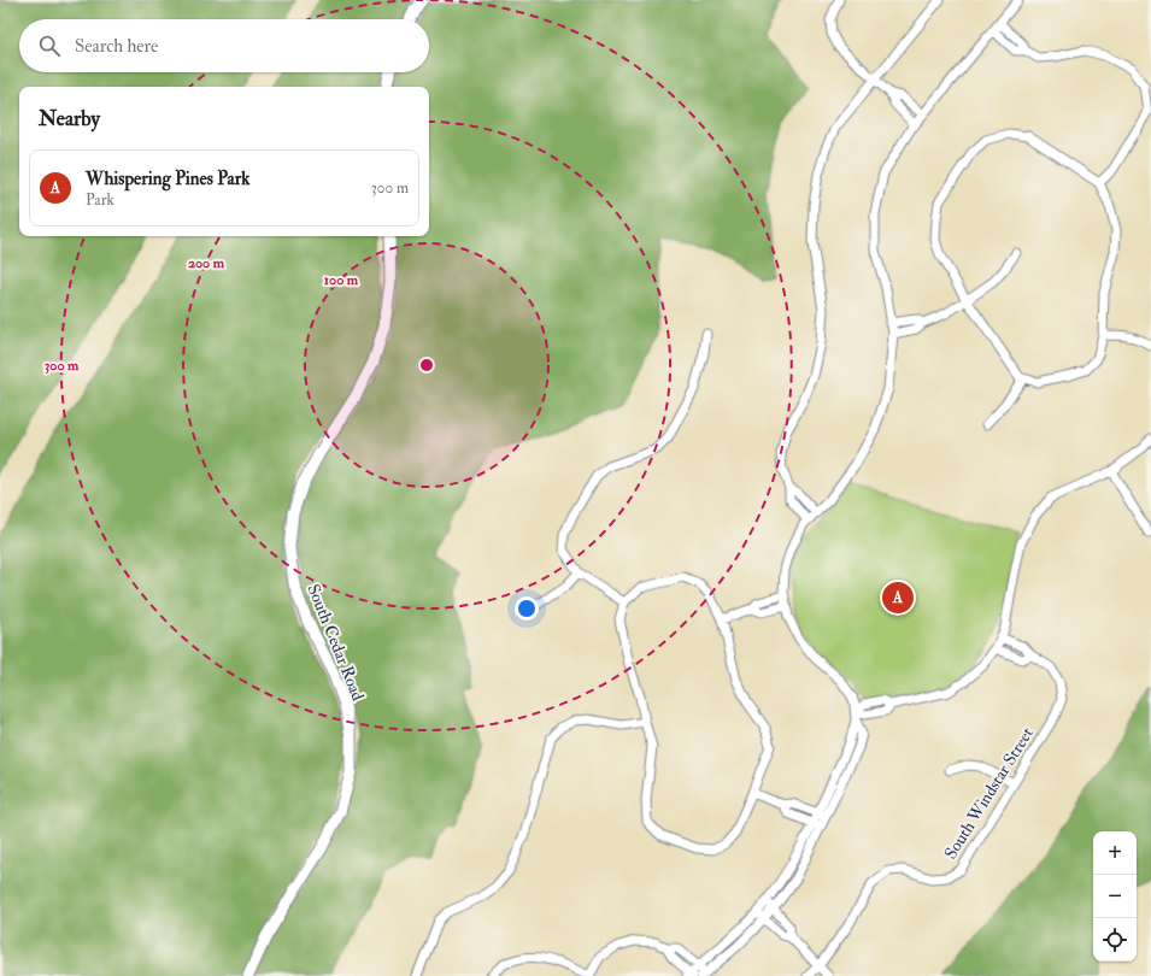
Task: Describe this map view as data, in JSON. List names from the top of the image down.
{
  "streets": {
    "street": ["South Cedar Road", "South Windstar Street"]
  },
  "page": {
    "search": "Search here",
    "heading": "Nearby",
    "list": [
      {
        "mark": "A",
        "name": "Whispering Pines Park",
        "note": "Park",
        "value": "300 m"
      }
    ],
    "pins": "A",
    "map_buttons": ["+", "−"]
  },
  "rings": ["200 m", "100 m", "300 m"]
}
